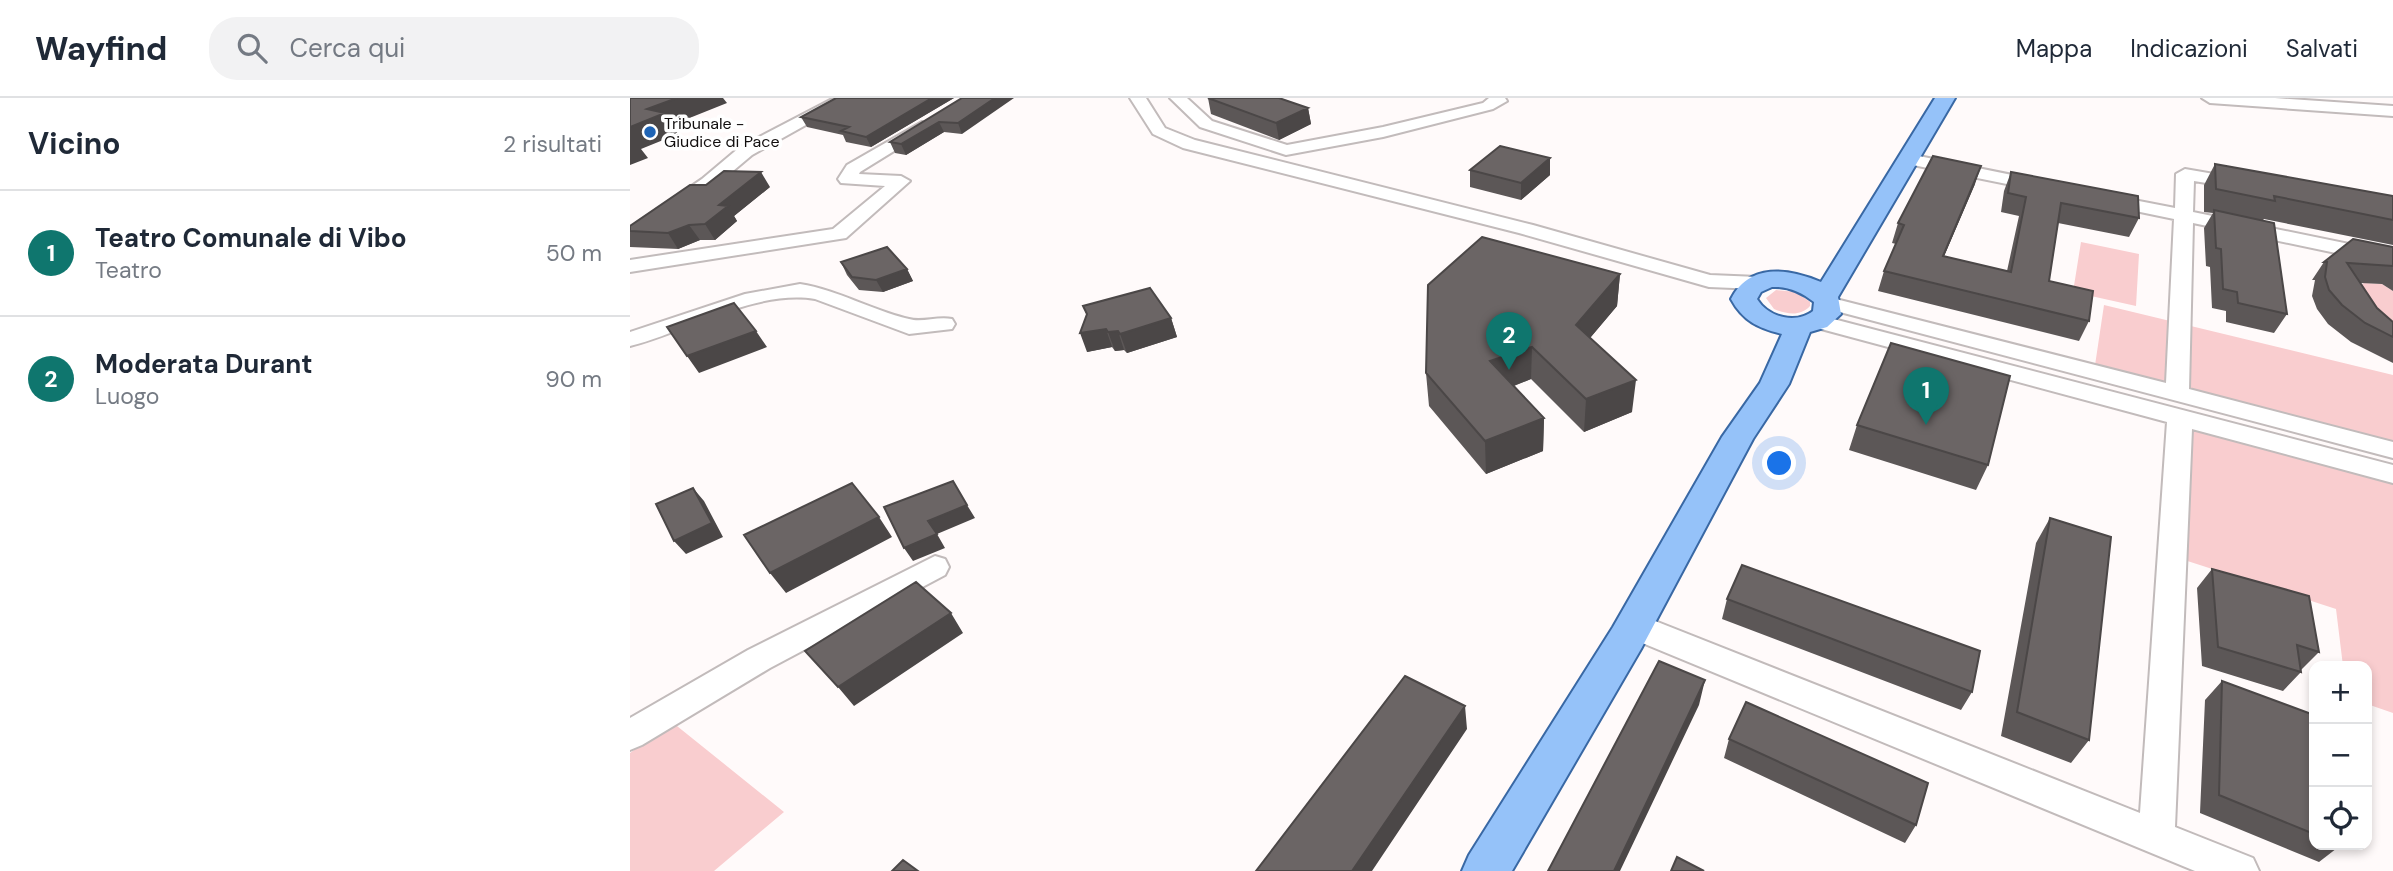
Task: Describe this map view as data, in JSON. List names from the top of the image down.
{
  "places": ["Tribunale - Giudice di Pace"],
  "page": {
    "header": "Wayfind",
    "search": "Cerca qui",
    "nav": ["Mappa", "Indicazioni", "Salvati"],
    "heading": ["Vicino", "2 risultati"],
    "list": [
      {
        "mark": "1",
        "name": "Teatro Comunale di Vibo",
        "note": "Teatro",
        "value": "50 m"
      },
      {
        "mark": "2",
        "name": "Moderata Durant",
        "note": "Luogo",
        "value": "90 m"
      }
    ],
    "pins": ["2", "1"],
    "map_buttons": ["+", "−"]
  }
}
